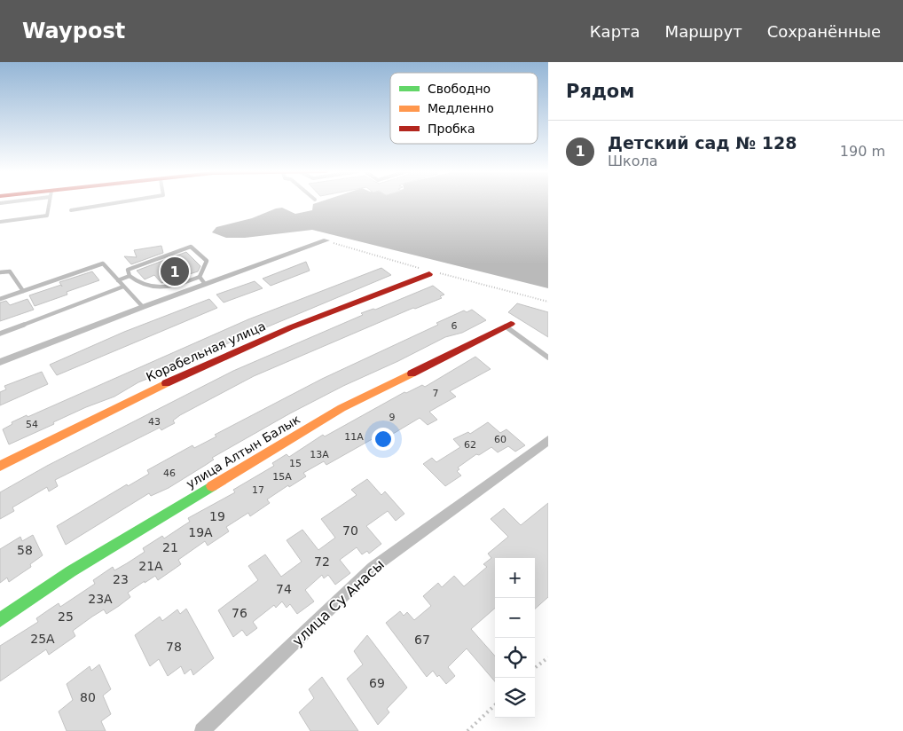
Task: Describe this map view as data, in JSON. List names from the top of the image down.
{
  "streets": {
    "street": ["Корабельная улица", "улица Алтын Балык", "улица Су Анасы"]
  },
  "house_numbers": [
    "6",
    "7",
    "9",
    "43",
    "54",
    "11А",
    "60",
    "62",
    "13А",
    "15",
    "46",
    "15А",
    "17",
    "19",
    "70",
    "19А",
    "21",
    "58",
    "72",
    "21А",
    "23",
    "74",
    "23А",
    "76",
    "25",
    "25А",
    "67",
    "78",
    "69",
    "80"
  ],
  "legend": ["Свободно", "Медленно", "Пробка"],
  "page": {
    "header": "Waypost",
    "nav": ["Карта", "Маршрут", "Сохранённые"],
    "heading": "Рядом",
    "list": [
      {
        "mark": "1",
        "name": "Детский сад № 128",
        "note": "Школа",
        "value": "190 m"
      }
    ],
    "pins": "1",
    "map_buttons": ["+", "−"]
  }
}
